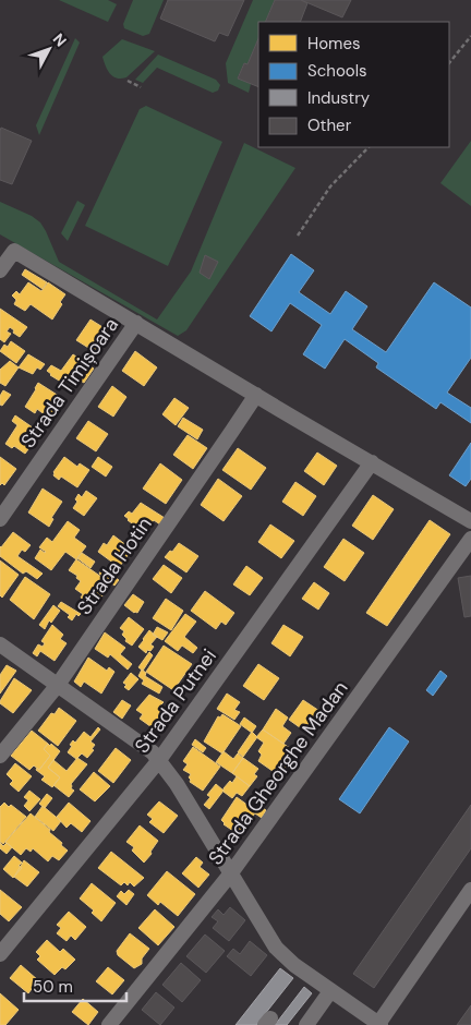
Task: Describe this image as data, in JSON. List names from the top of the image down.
{
  "streets": {
    "street": [
      "Strada Timișoara",
      "Strada Hotin",
      "Strada Putnei",
      "Strada Gheorghe Madan"
    ]
  },
  "legend": [
    "Homes",
    "Schools",
    "Industry",
    "Other"
  ],
  "scale_bar": "50 m",
  "north": "top right"
}
